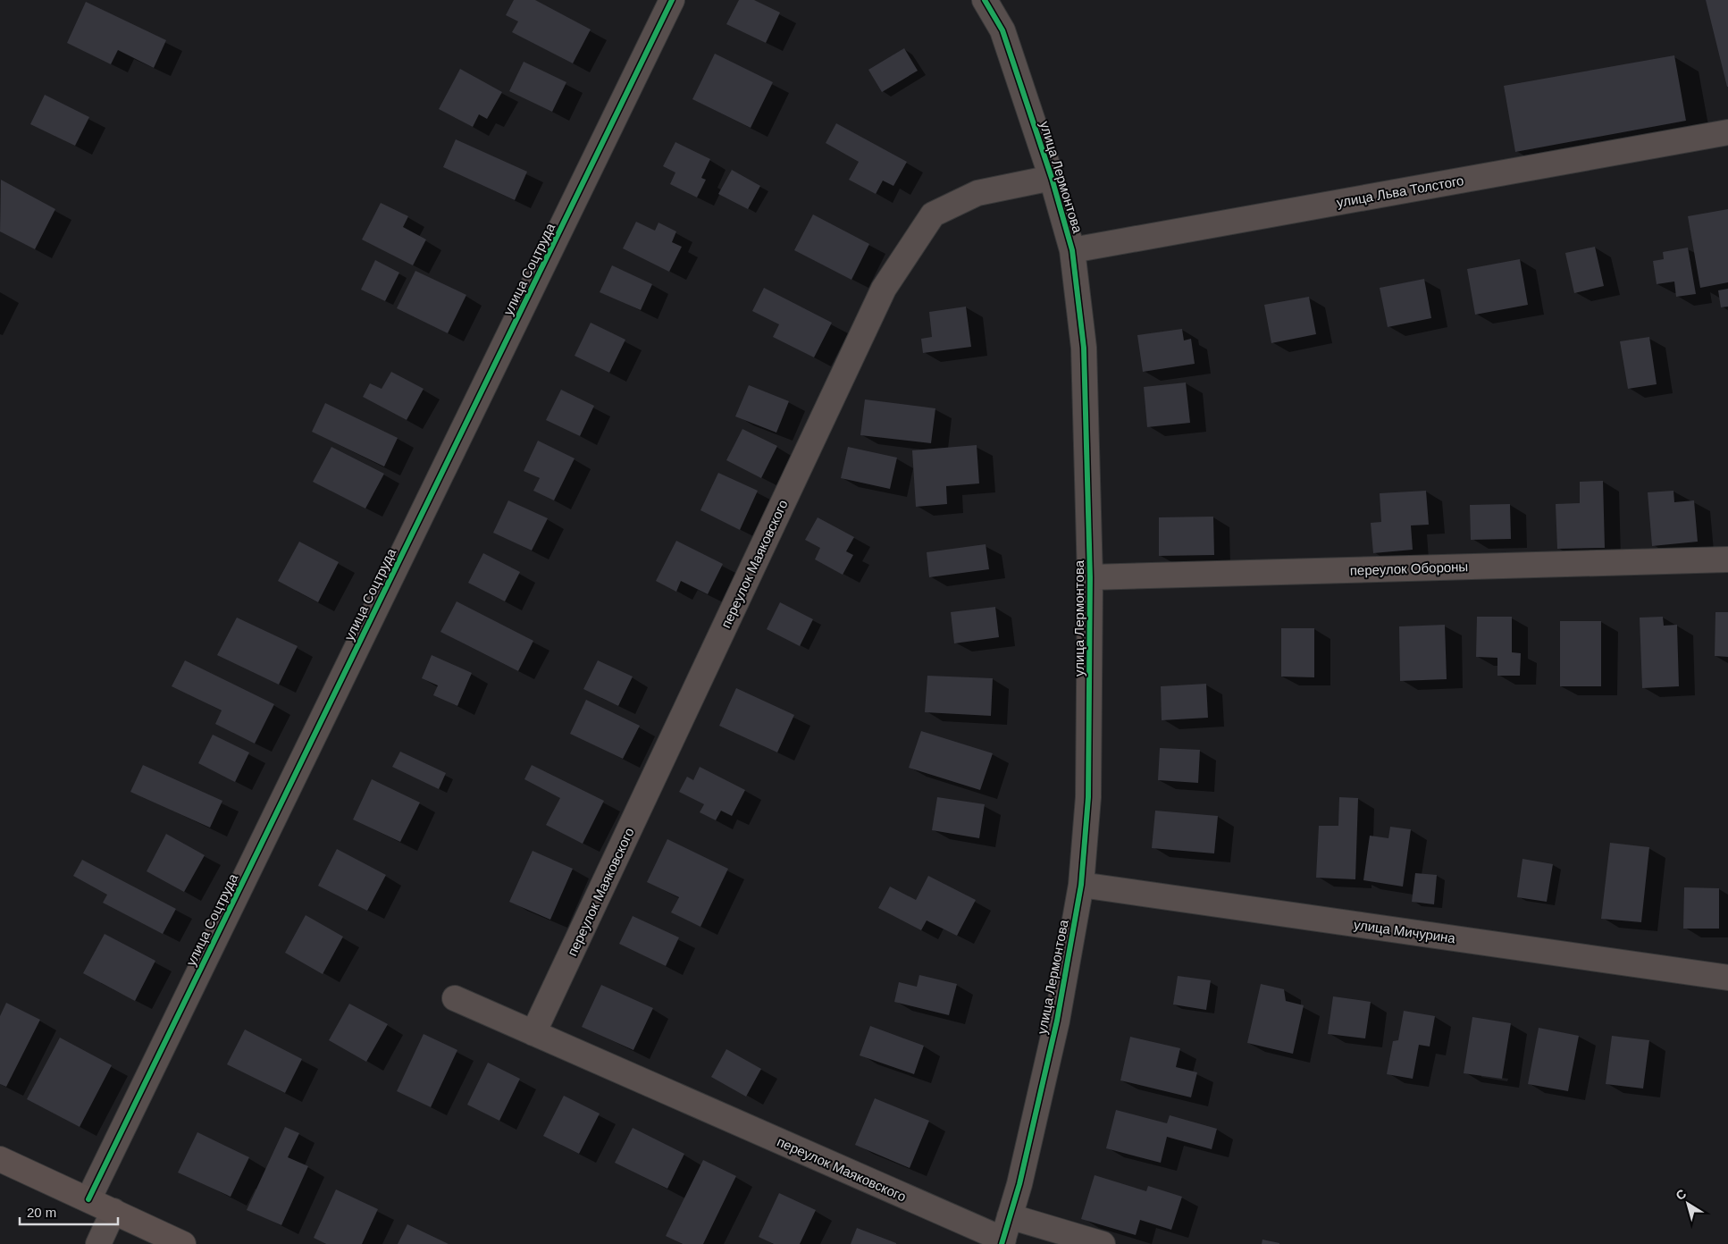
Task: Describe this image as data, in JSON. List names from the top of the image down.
{
  "streets": {
    "street": [
      "улица Лермонтова",
      "улица Льва Толстого",
      "улица Соцтруда",
      "переулок Маяковского",
      "переулок Обороны",
      "улица Мичурина"
    ]
  },
  "crossings": [
    ["улица Лермонтова", "улица Льва Толстого"],
    ["улица Лермонтова", "переулок Маяковского"],
    ["улица Лермонтова", "переулок Обороны"],
    ["улица Лермонтова", "улица Мичурина"]
  ],
  "scale_bar": "20 m",
  "north": "top left"
}
